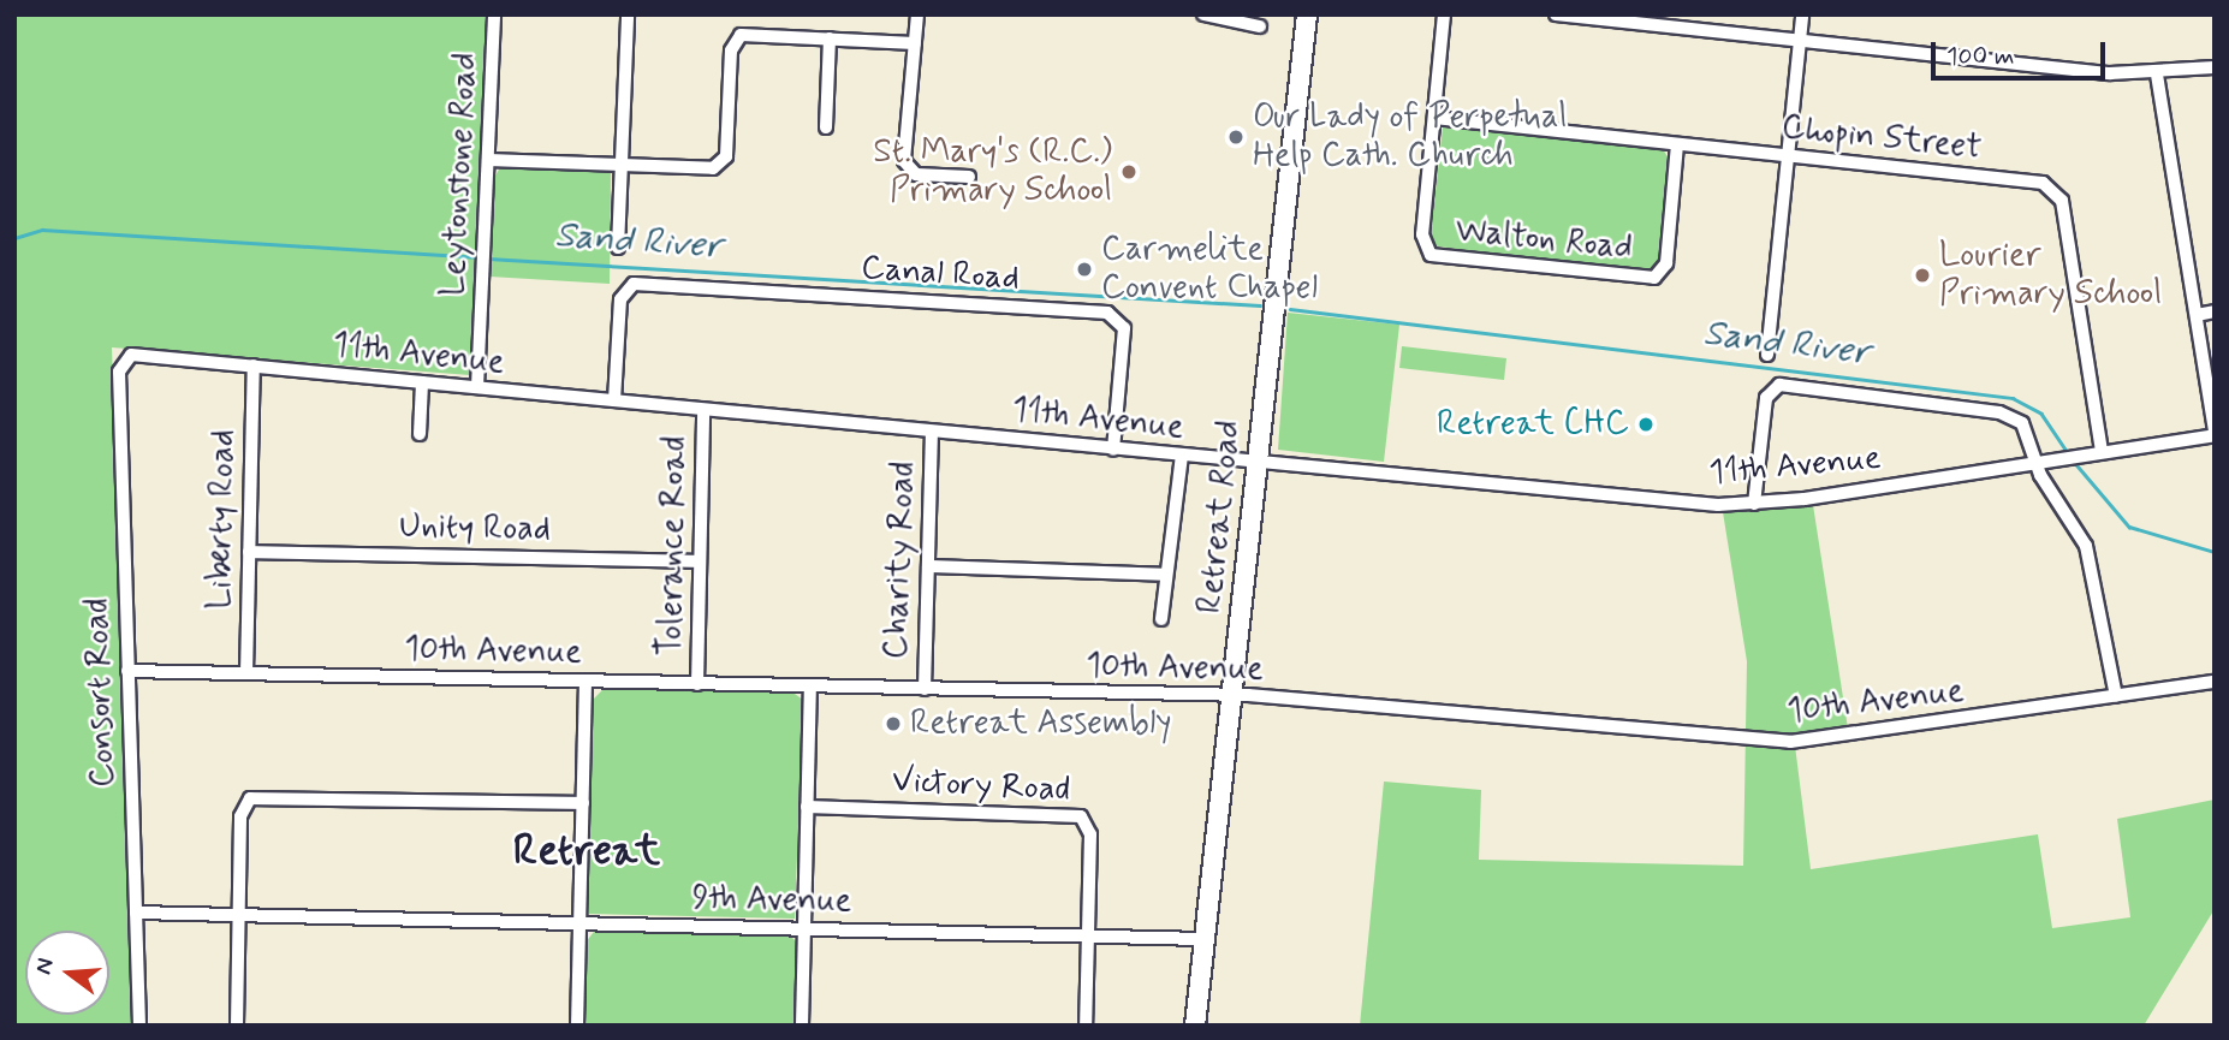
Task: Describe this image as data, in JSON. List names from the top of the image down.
{
  "streets": {
    "main road": ["Retreat Road"],
    "street": [
      "Chopin Street",
      "Leytonstone Road",
      "Walton Road",
      "Canal Road",
      "11th Avenue",
      "Liberty Road",
      "Unity Road",
      "Tolerance Road",
      "Charity Road",
      "10th Avenue",
      "Consort Road",
      "Victory Road",
      "9th Avenue"
    ]
  },
  "crossings": [
    ["Chopin Street", "Walton Road"],
    ["Chopin Street", "11th Avenue"],
    ["Leytonstone Road", "11th Avenue"],
    ["Canal Road", "11th Avenue"],
    ["11th Avenue", "Retreat Road"],
    ["11th Avenue", "Liberty Road"],
    ["11th Avenue", "Tolerance Road"],
    ["11th Avenue", "Charity Road"],
    ["11th Avenue", "Consort Road"],
    ["Retreat Road", "10th Avenue"],
    ["Retreat Road", "9th Avenue"],
    ["Liberty Road", "Unity Road"],
    ["Liberty Road", "10th Avenue"],
    ["Unity Road", "Tolerance Road"],
    ["Tolerance Road", "10th Avenue"],
    ["Charity Road", "10th Avenue"],
    ["10th Avenue", "Consort Road"],
    ["Consort Road", "9th Avenue"],
    ["Victory Road", "9th Avenue"]
  ],
  "districts": ["Retreat"],
  "water": ["Sand River"],
  "places": [
    "Our Lady of Perpetual Help Cath. Church",
    "St. Mary's (R.C.) Primary School",
    "Carmelite Convent Chapel",
    "Lourier Primary School",
    "Retreat CHC",
    "Retreat Assembly"
  ],
  "scale_bar": "100 m",
  "north": "left"
}
